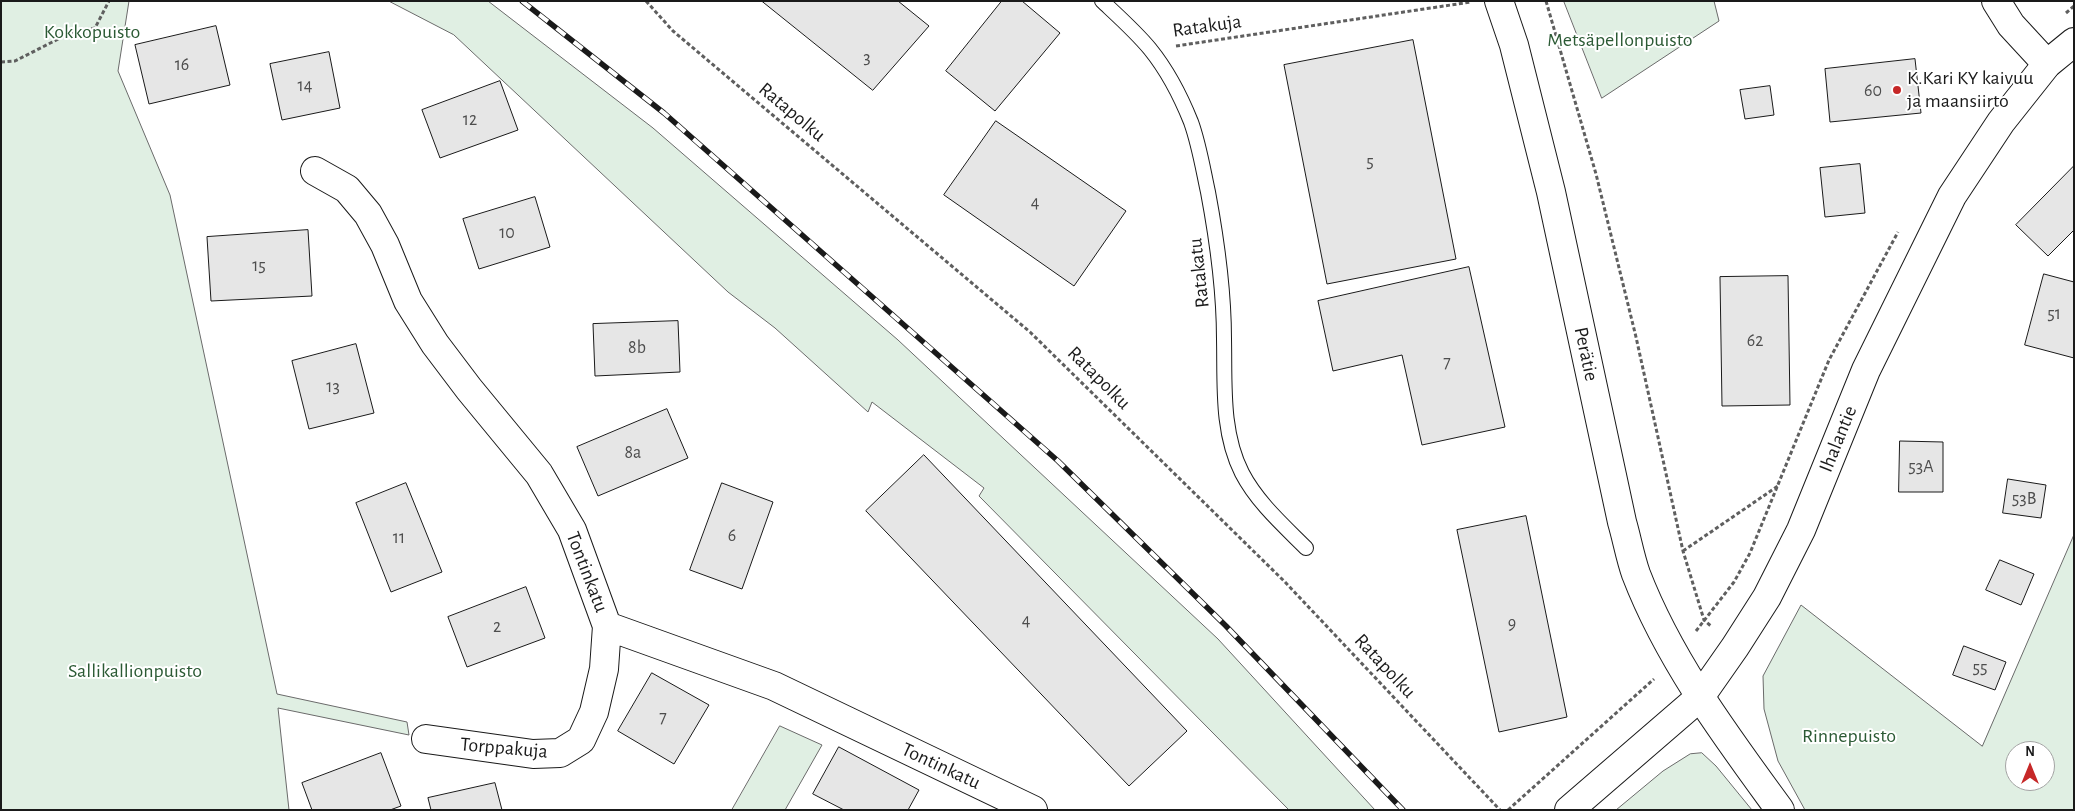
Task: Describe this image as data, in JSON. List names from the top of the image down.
{
  "streets": {
    "street": [
      "Perätie",
      "Ihalantie",
      "Tontinkatu",
      "Torppakuja"
    ],
    "lane": ["Ratakatu"],
    "path": ["Ratakuja", "Ratapolku"]
  },
  "crossings": [
    ["Ratakuja", "Ratakatu"],
    ["Perätie", "Ihalantie"],
    ["Tontinkatu", "Torppakuja"]
  ],
  "parks": [
    "Kokkopuisto",
    "Metsäpellonpuisto",
    "Sallikallionpuisto",
    "Rinnepuisto"
  ],
  "places": ["K.Kari KY kaivuu ja maansiirto"],
  "house_numbers": [
    "3",
    "16",
    "14",
    "60",
    "12",
    "5",
    "4",
    "10",
    "15",
    "51",
    "62",
    "8b",
    "7",
    "13",
    "8a",
    "53A",
    "53B",
    "6",
    "11",
    "4",
    "9",
    "2",
    "55",
    "7"
  ],
  "north": "top"
}
